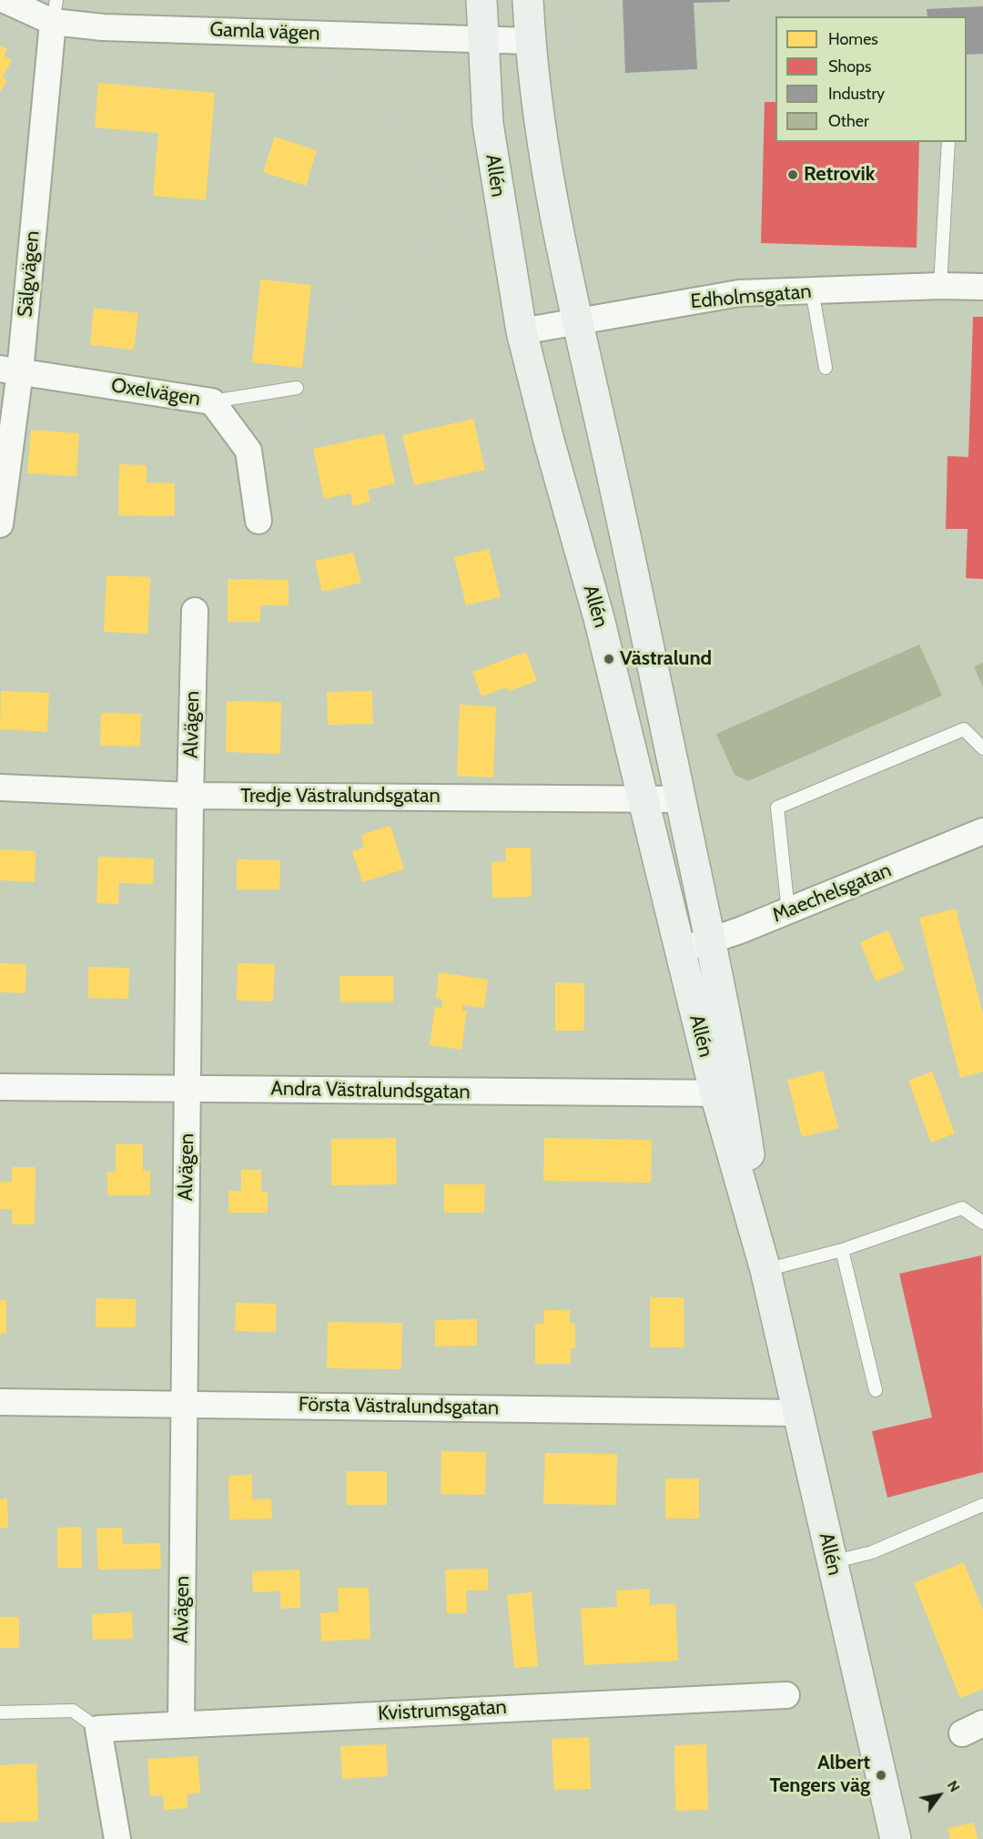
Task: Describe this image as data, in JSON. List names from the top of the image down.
{
  "streets": {
    "main road": ["Allén"],
    "street": [
      "Gamla vägen",
      "Sälgvägen",
      "Edholmsgatan",
      "Oxelvägen",
      "Alvägen",
      "Tredje Västralundsgatan",
      "Maechelsgatan",
      "Andra Västralundsgatan",
      "Första Västralundsgatan",
      "Kvistrumsgatan"
    ]
  },
  "crossings": [
    ["Gamla vägen", "Allén"],
    ["Gamla vägen", "Sälgvägen"],
    ["Allén", "Edholmsgatan"],
    ["Allén", "Tredje Västralundsgatan"],
    ["Allén", "Maechelsgatan"],
    ["Allén", "Andra Västralundsgatan"],
    ["Allén", "Första Västralundsgatan"],
    ["Sälgvägen", "Oxelvägen"],
    ["Alvägen", "Tredje Västralundsgatan"],
    ["Alvägen", "Andra Västralundsgatan"],
    ["Alvägen", "Första Västralundsgatan"],
    ["Alvägen", "Kvistrumsgatan"]
  ],
  "places": ["Retrovik", "Västralund", "Albert Tengers väg"],
  "legend": [
    "Homes",
    "Shops",
    "Industry",
    "Other"
  ],
  "north": "top right"
}
